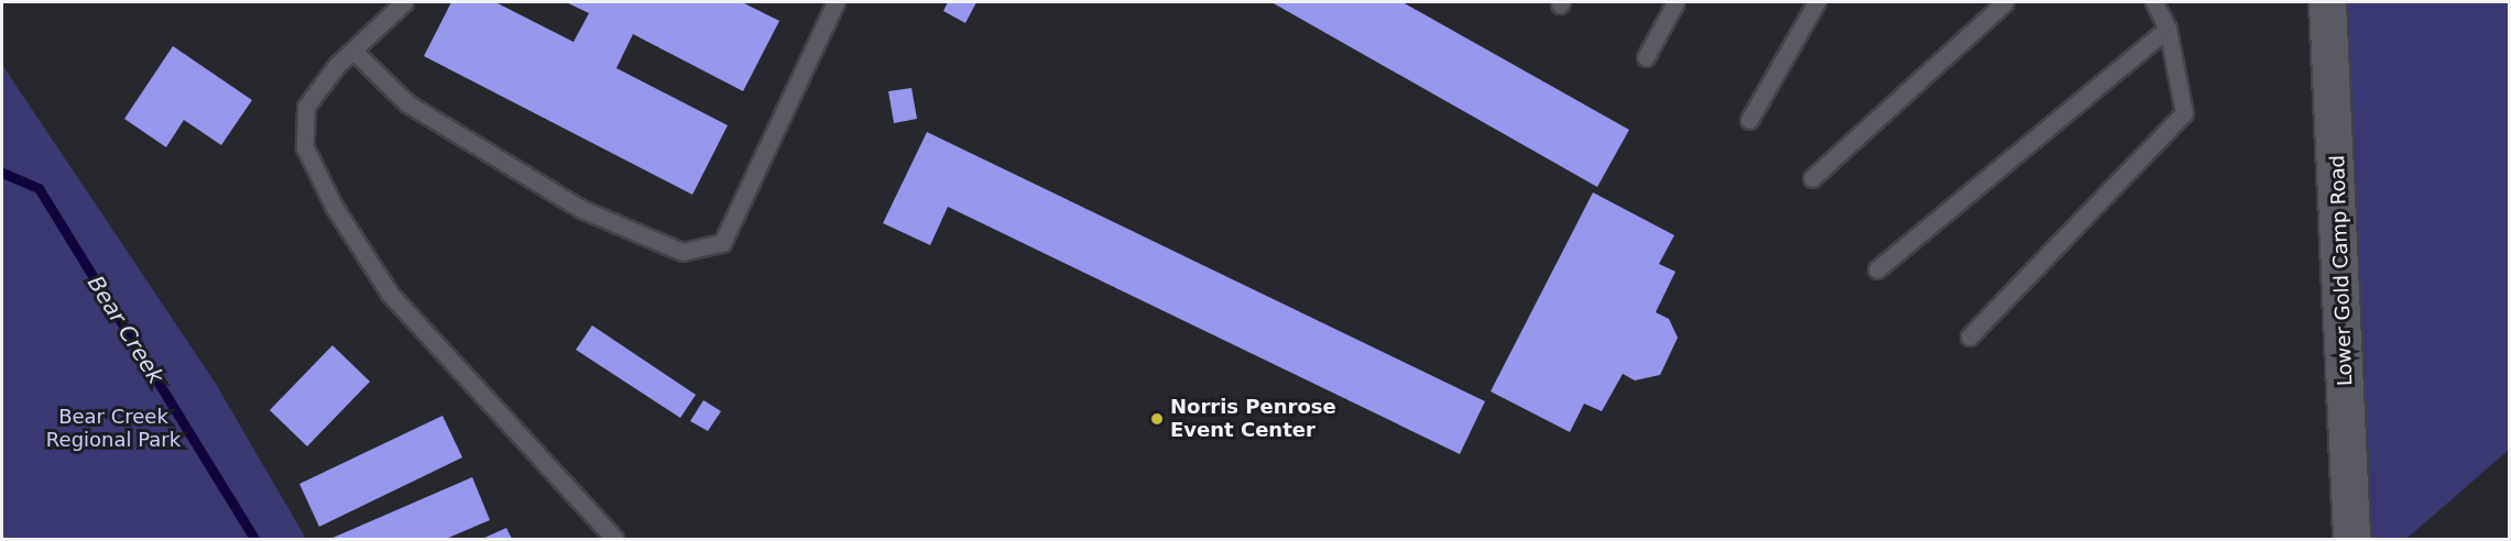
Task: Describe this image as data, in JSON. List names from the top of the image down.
{
  "streets": {
    "street": ["Lower Gold Camp Road"]
  },
  "water": ["Bear Creek"],
  "parks": ["Bear Creek Regional Park"],
  "places": ["Norris Penrose Event Center"]
}
